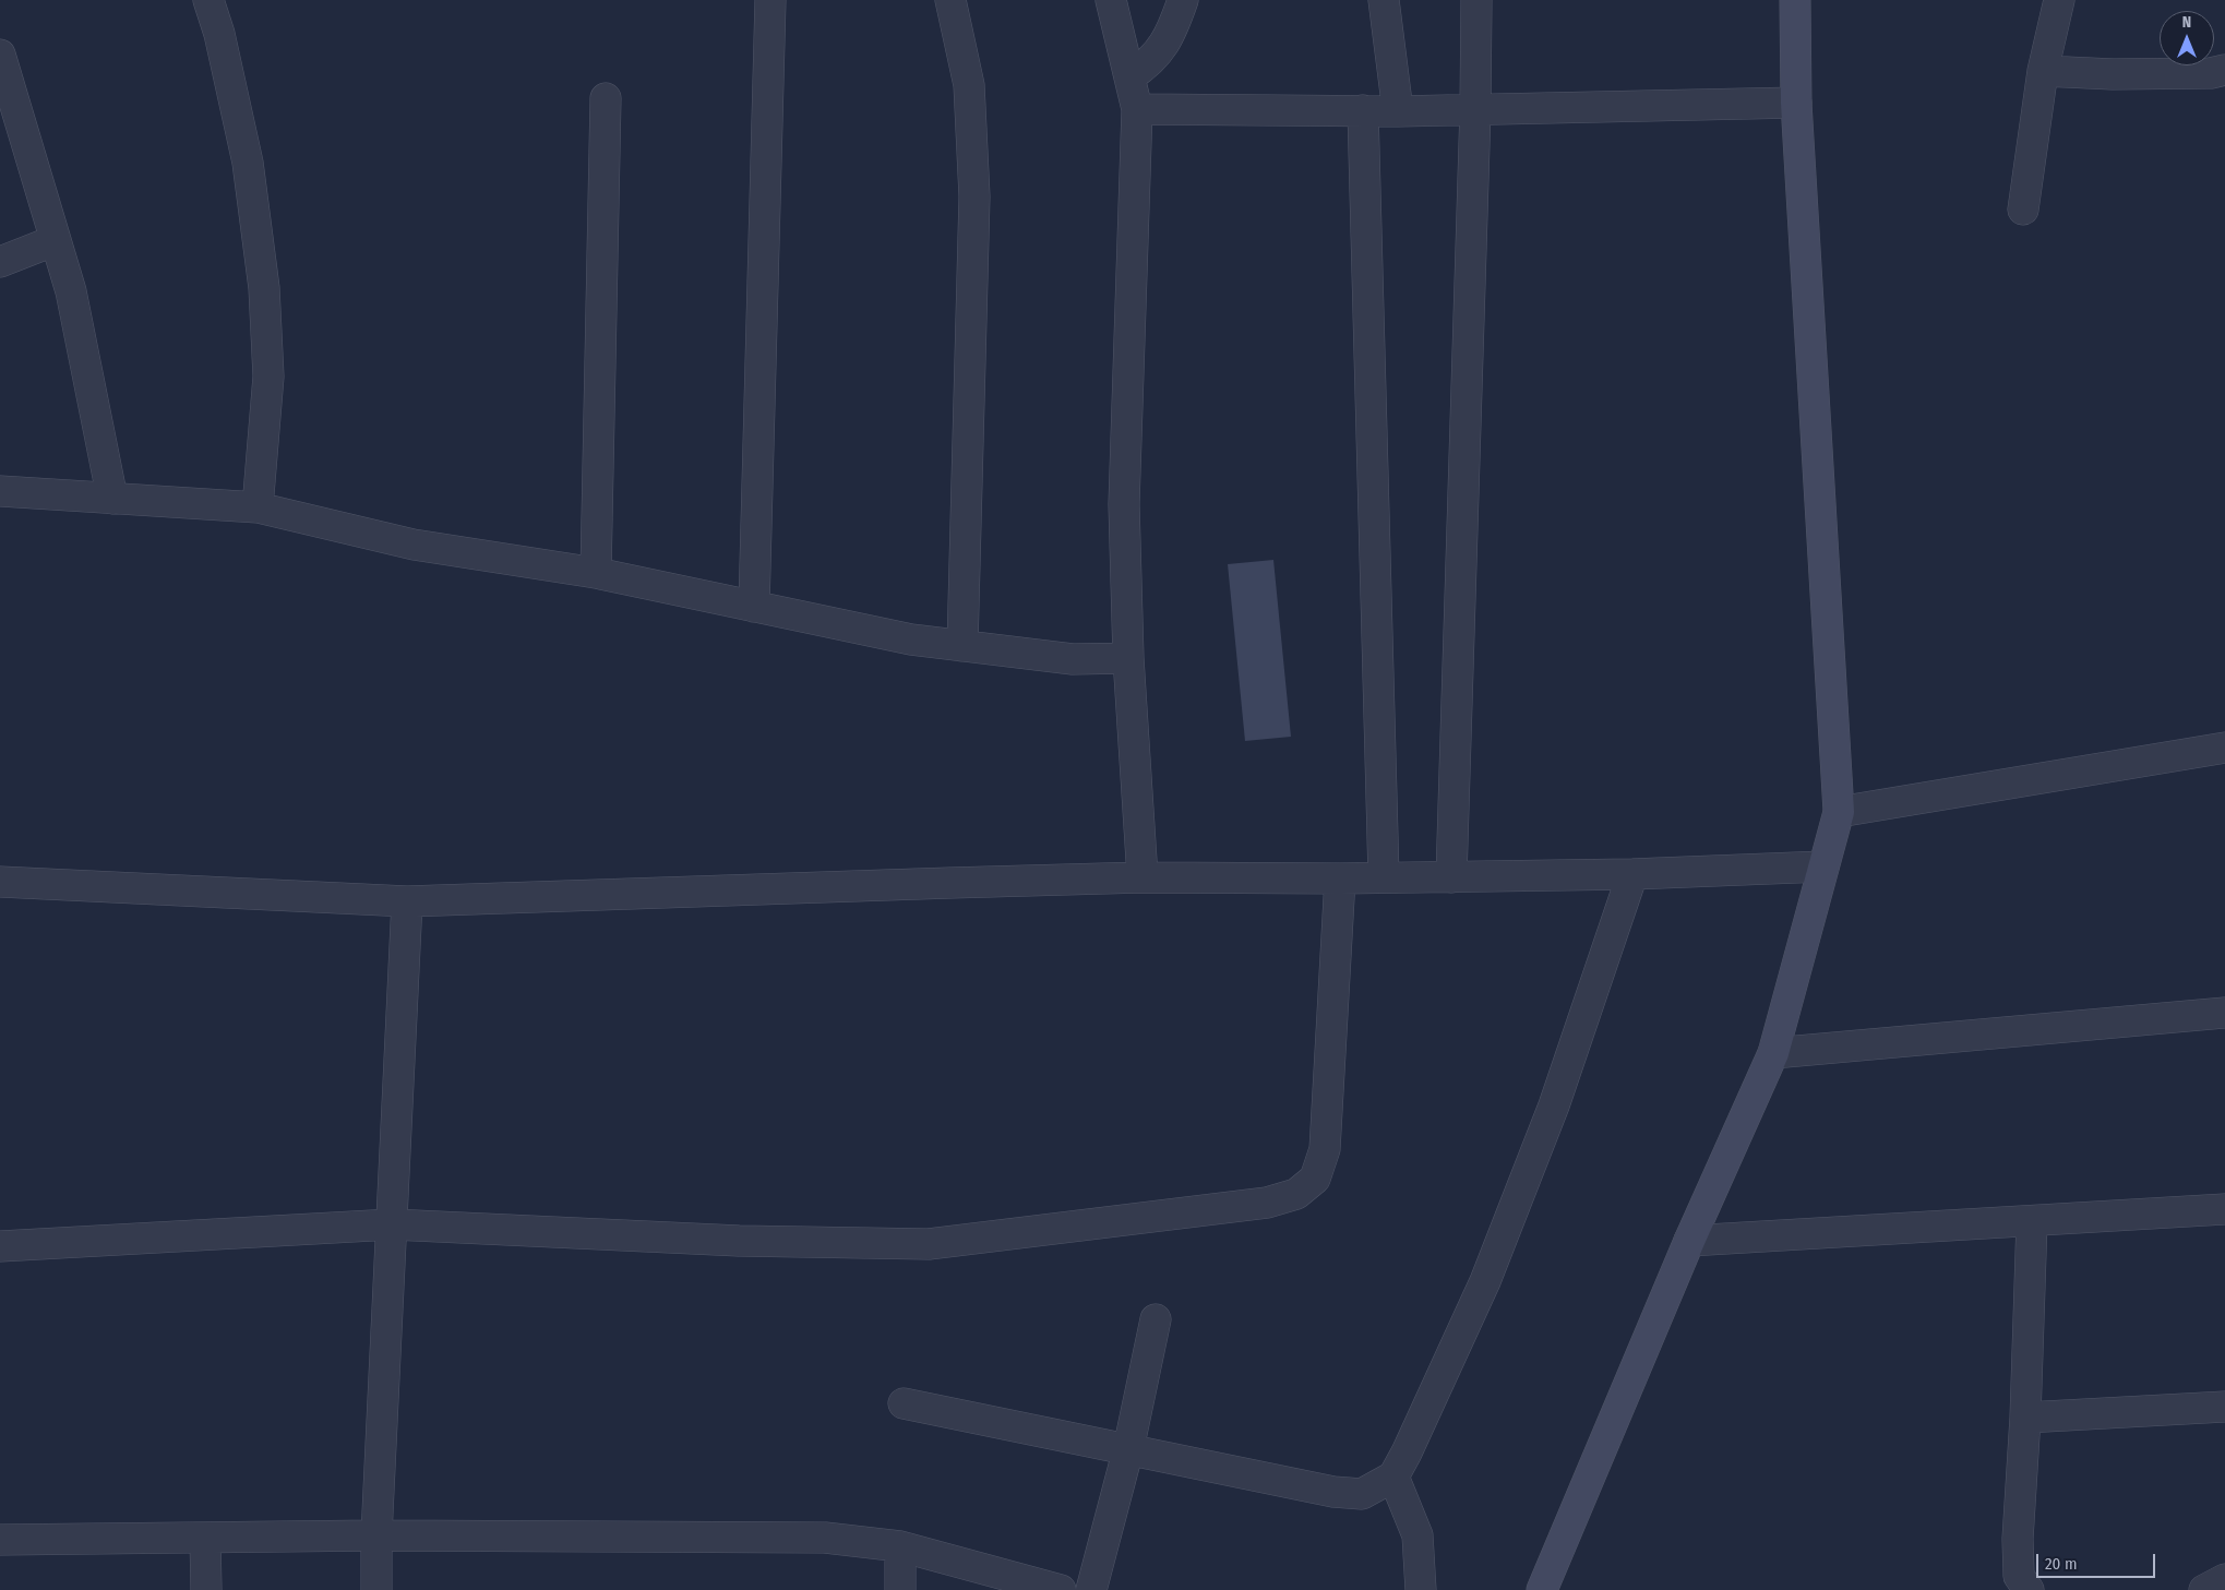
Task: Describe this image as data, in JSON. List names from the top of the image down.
{
  "scale_bar": "20 m",
  "north": "top"
}
